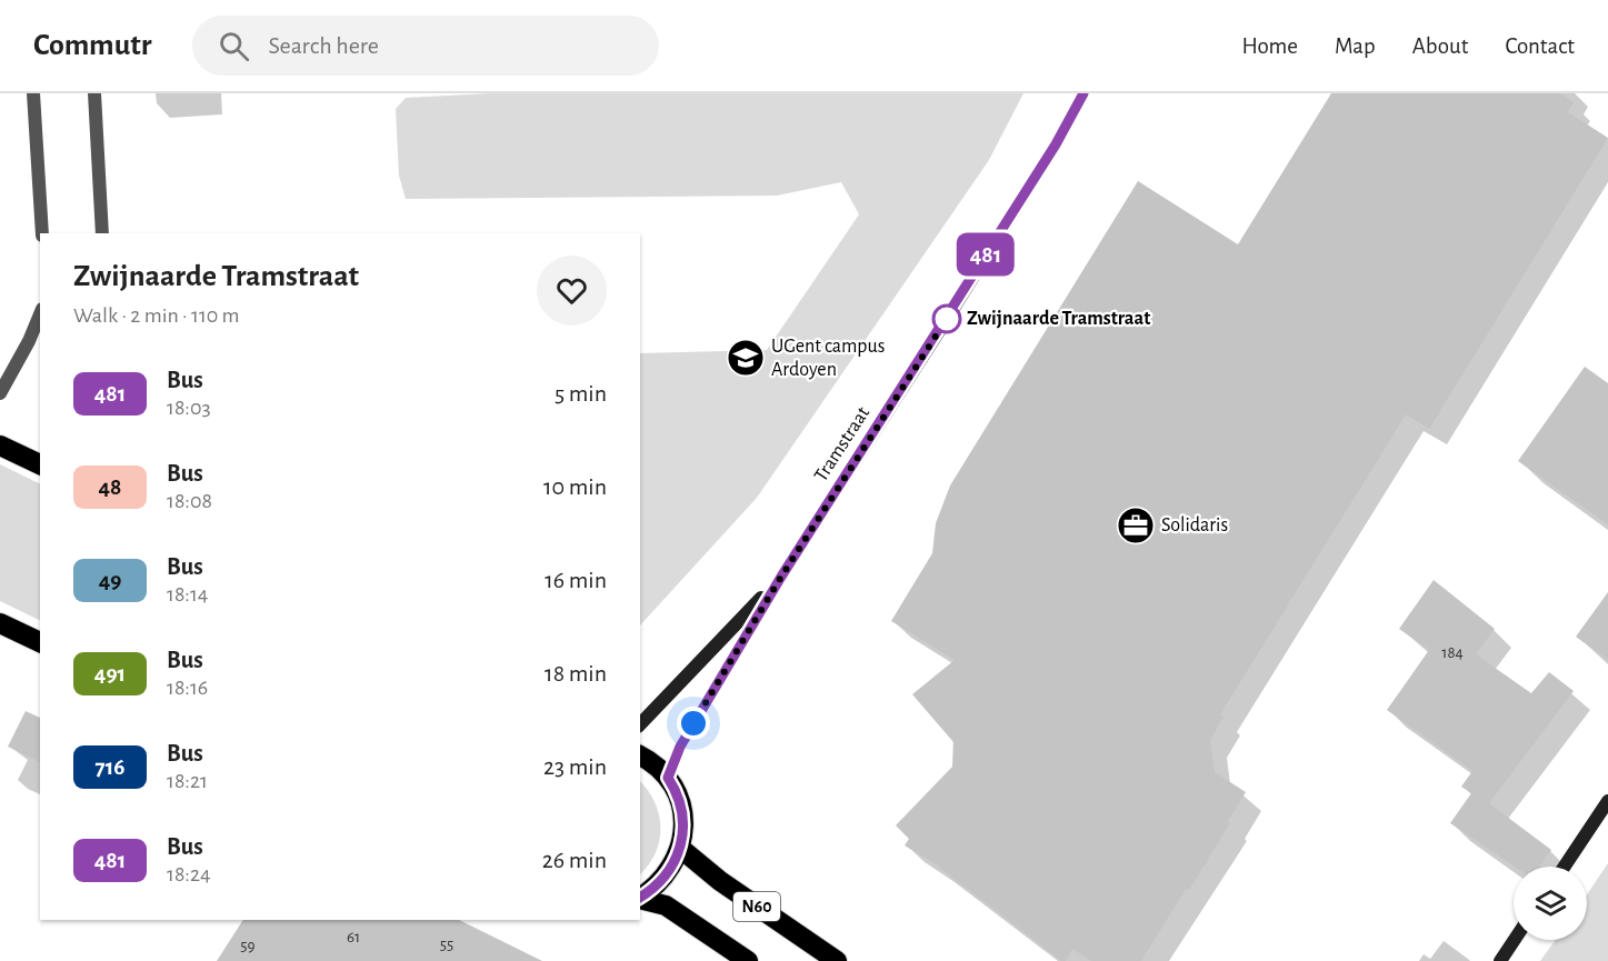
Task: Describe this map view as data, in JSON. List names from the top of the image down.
{
  "streets": {
    "highway": ["N60"],
    "main road": ["Tramstraat"]
  },
  "crossings": [
    ["Tramstraat", "N60"]
  ],
  "places": {
    "other": ["Zwijnaarde Tramstraat"],
    "school or university": ["UGent campus Ardoyen"],
    "office": ["Solidaris"]
  },
  "lines": ["bus line 481"],
  "house_numbers": [
    "184",
    "61",
    "55",
    "59"
  ],
  "page": {
    "header": "Commutr",
    "search": "Search here",
    "nav": [
      "Home",
      "Map",
      "About",
      "Contact"
    ],
    "on_map": "481",
    "heading": ["Zwijnaarde Tramstraat", "Walk · 2 min · 110 m"],
    "list": [
      {
        "mark": "481",
        "name": "Bus",
        "note": "18:03",
        "value": "5 min"
      },
      {
        "mark": "48",
        "name": "Bus",
        "note": "18:08",
        "value": "10 min"
      },
      {
        "mark": "49",
        "name": "Bus",
        "note": "18:14",
        "value": "16 min"
      },
      {
        "mark": "491",
        "name": "Bus",
        "note": "18:16",
        "value": "18 min"
      },
      {
        "mark": "716",
        "name": "Bus",
        "note": "18:21",
        "value": "23 min"
      },
      {
        "mark": "481",
        "name": "Bus",
        "note": "18:24",
        "value": "26 min"
      }
    ]
  }
}
